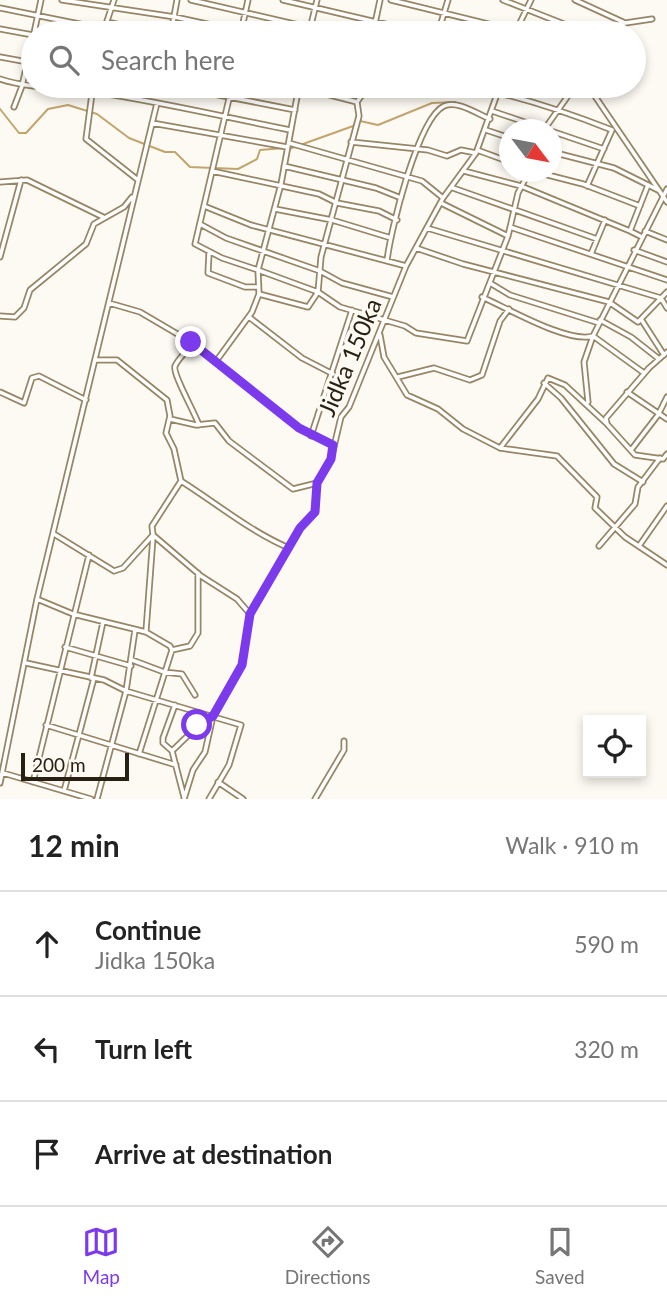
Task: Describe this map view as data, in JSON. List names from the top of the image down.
{
  "streets": {
    "street": ["Jidka 150ka"]
  },
  "scale_bar": "200 m",
  "north": "bottom right",
  "page": {
    "search": "Search here",
    "scale": "200 m",
    "heading": ["12 min", "Walk · 910 m"],
    "list": [
      ["Continue", "Jidka 150ka", "590 m"],
      ["Turn left", "320 m"],
      "Arrive at destination"
    ],
    "nav": ["Map", "Directions", "Saved"]
  }
}
